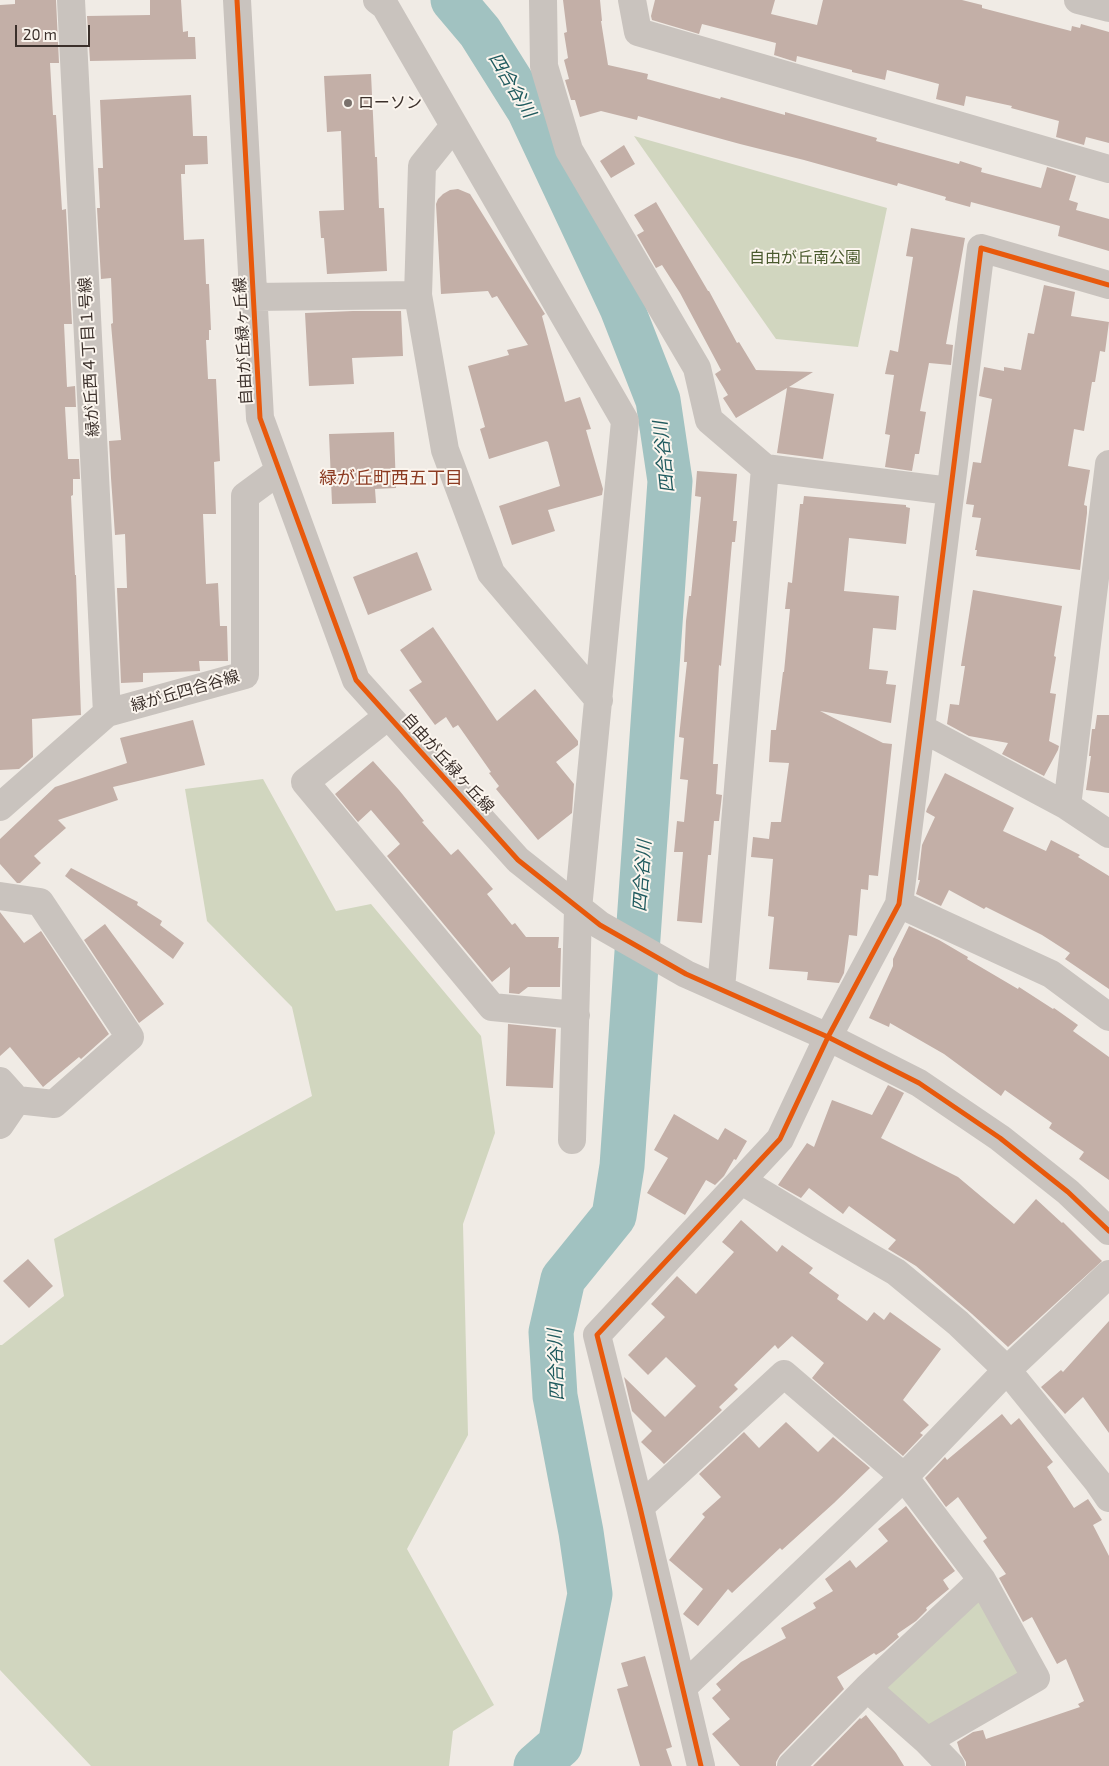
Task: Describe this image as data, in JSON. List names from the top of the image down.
{
  "streets": {
    "street": ["自由が丘緑ヶ丘線", "緑が丘西４丁目１号線", "緑が丘四合谷線"]
  },
  "crossings": [
    ["自由が丘緑ヶ丘線", "緑が丘四合谷線"],
    ["緑が丘西４丁目１号線", "緑が丘四合谷線"]
  ],
  "districts": ["緑が丘町西五丁目"],
  "water": ["四合谷川"],
  "parks": ["自由が丘南公園"],
  "places": ["ローソン"],
  "scale_bar": "20 m"
}
